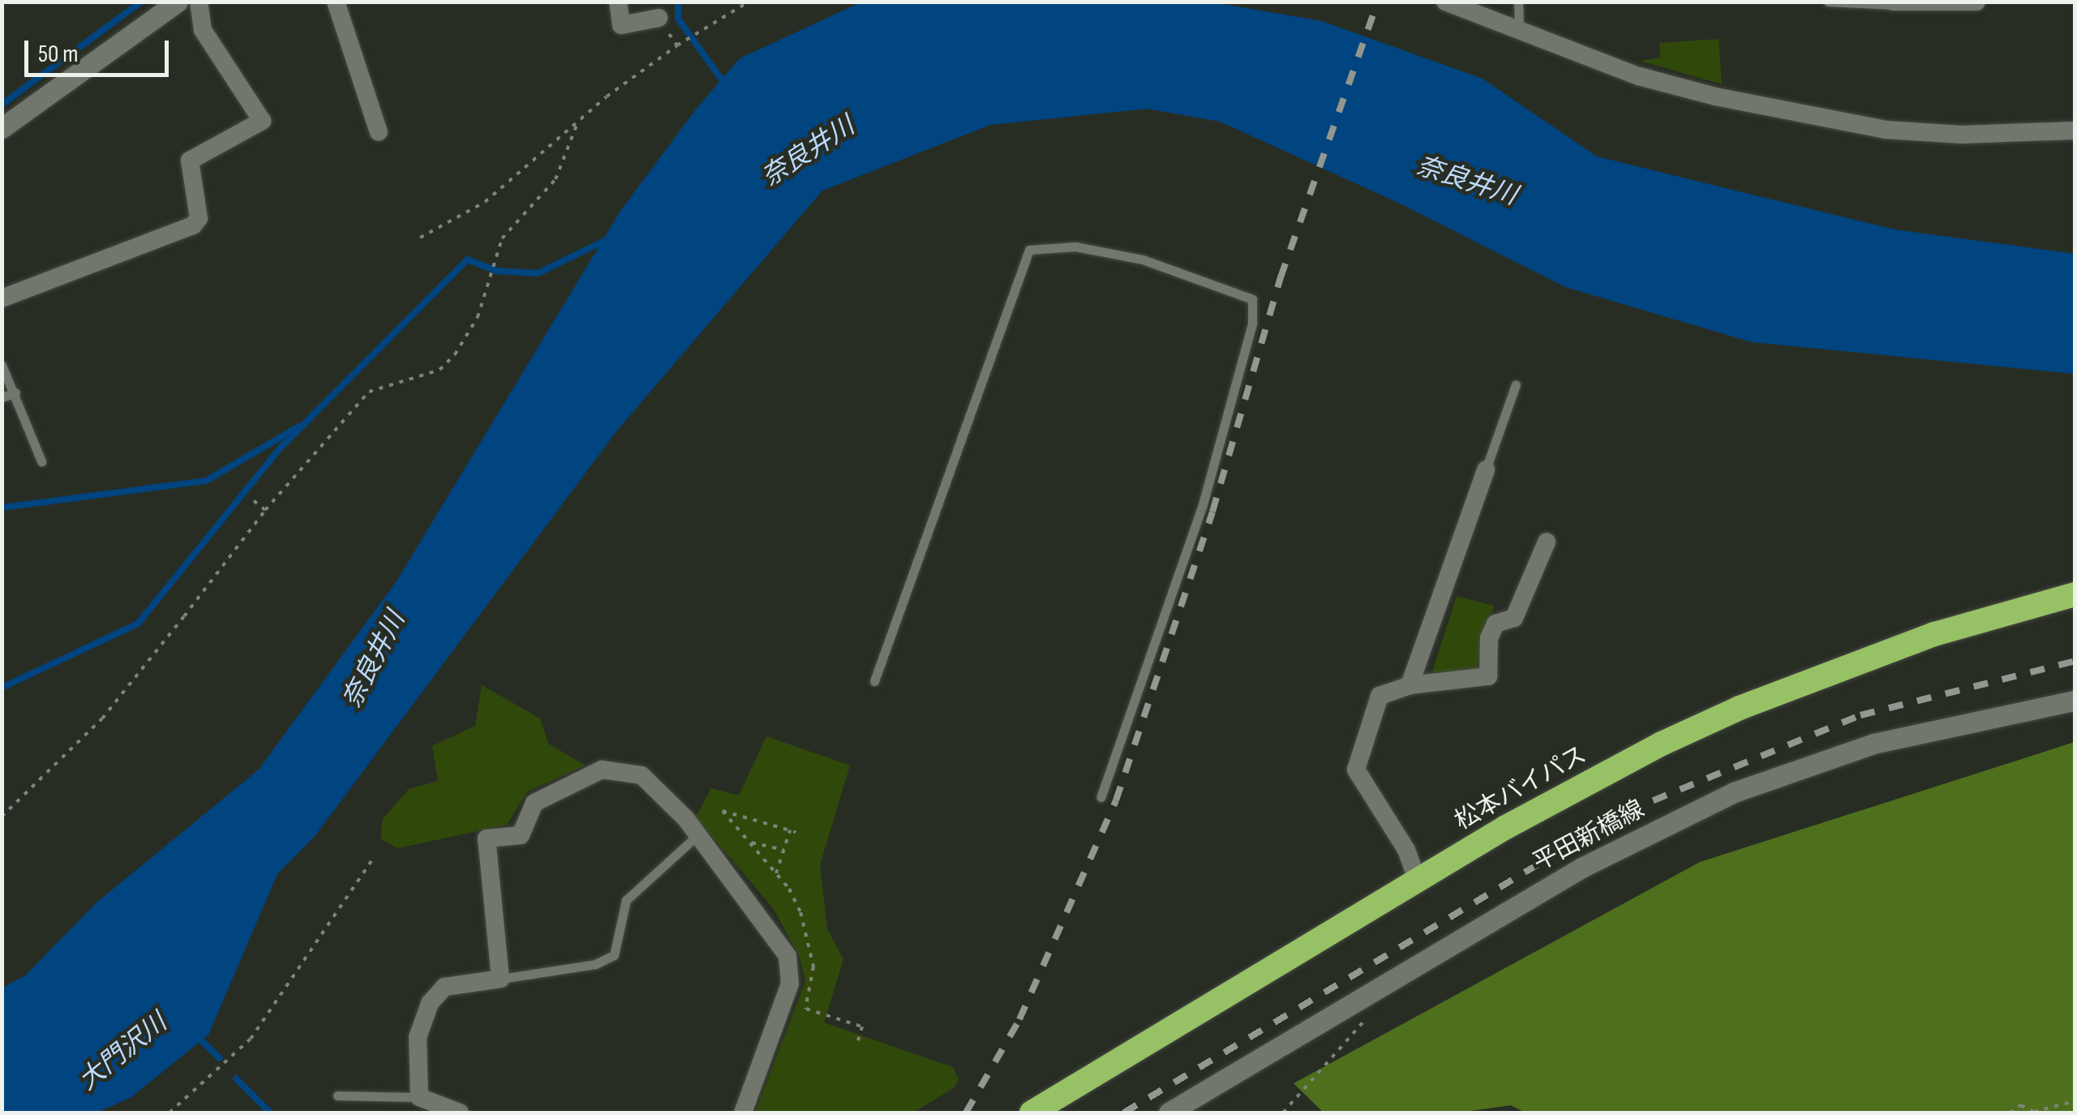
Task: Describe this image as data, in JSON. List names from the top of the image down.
{
  "streets": {
    "highway": ["松本バイパス"],
    "main road": ["平田新橋線"]
  },
  "water": ["奈良井川", "大門沢川"],
  "scale_bar": "50 m"
}
